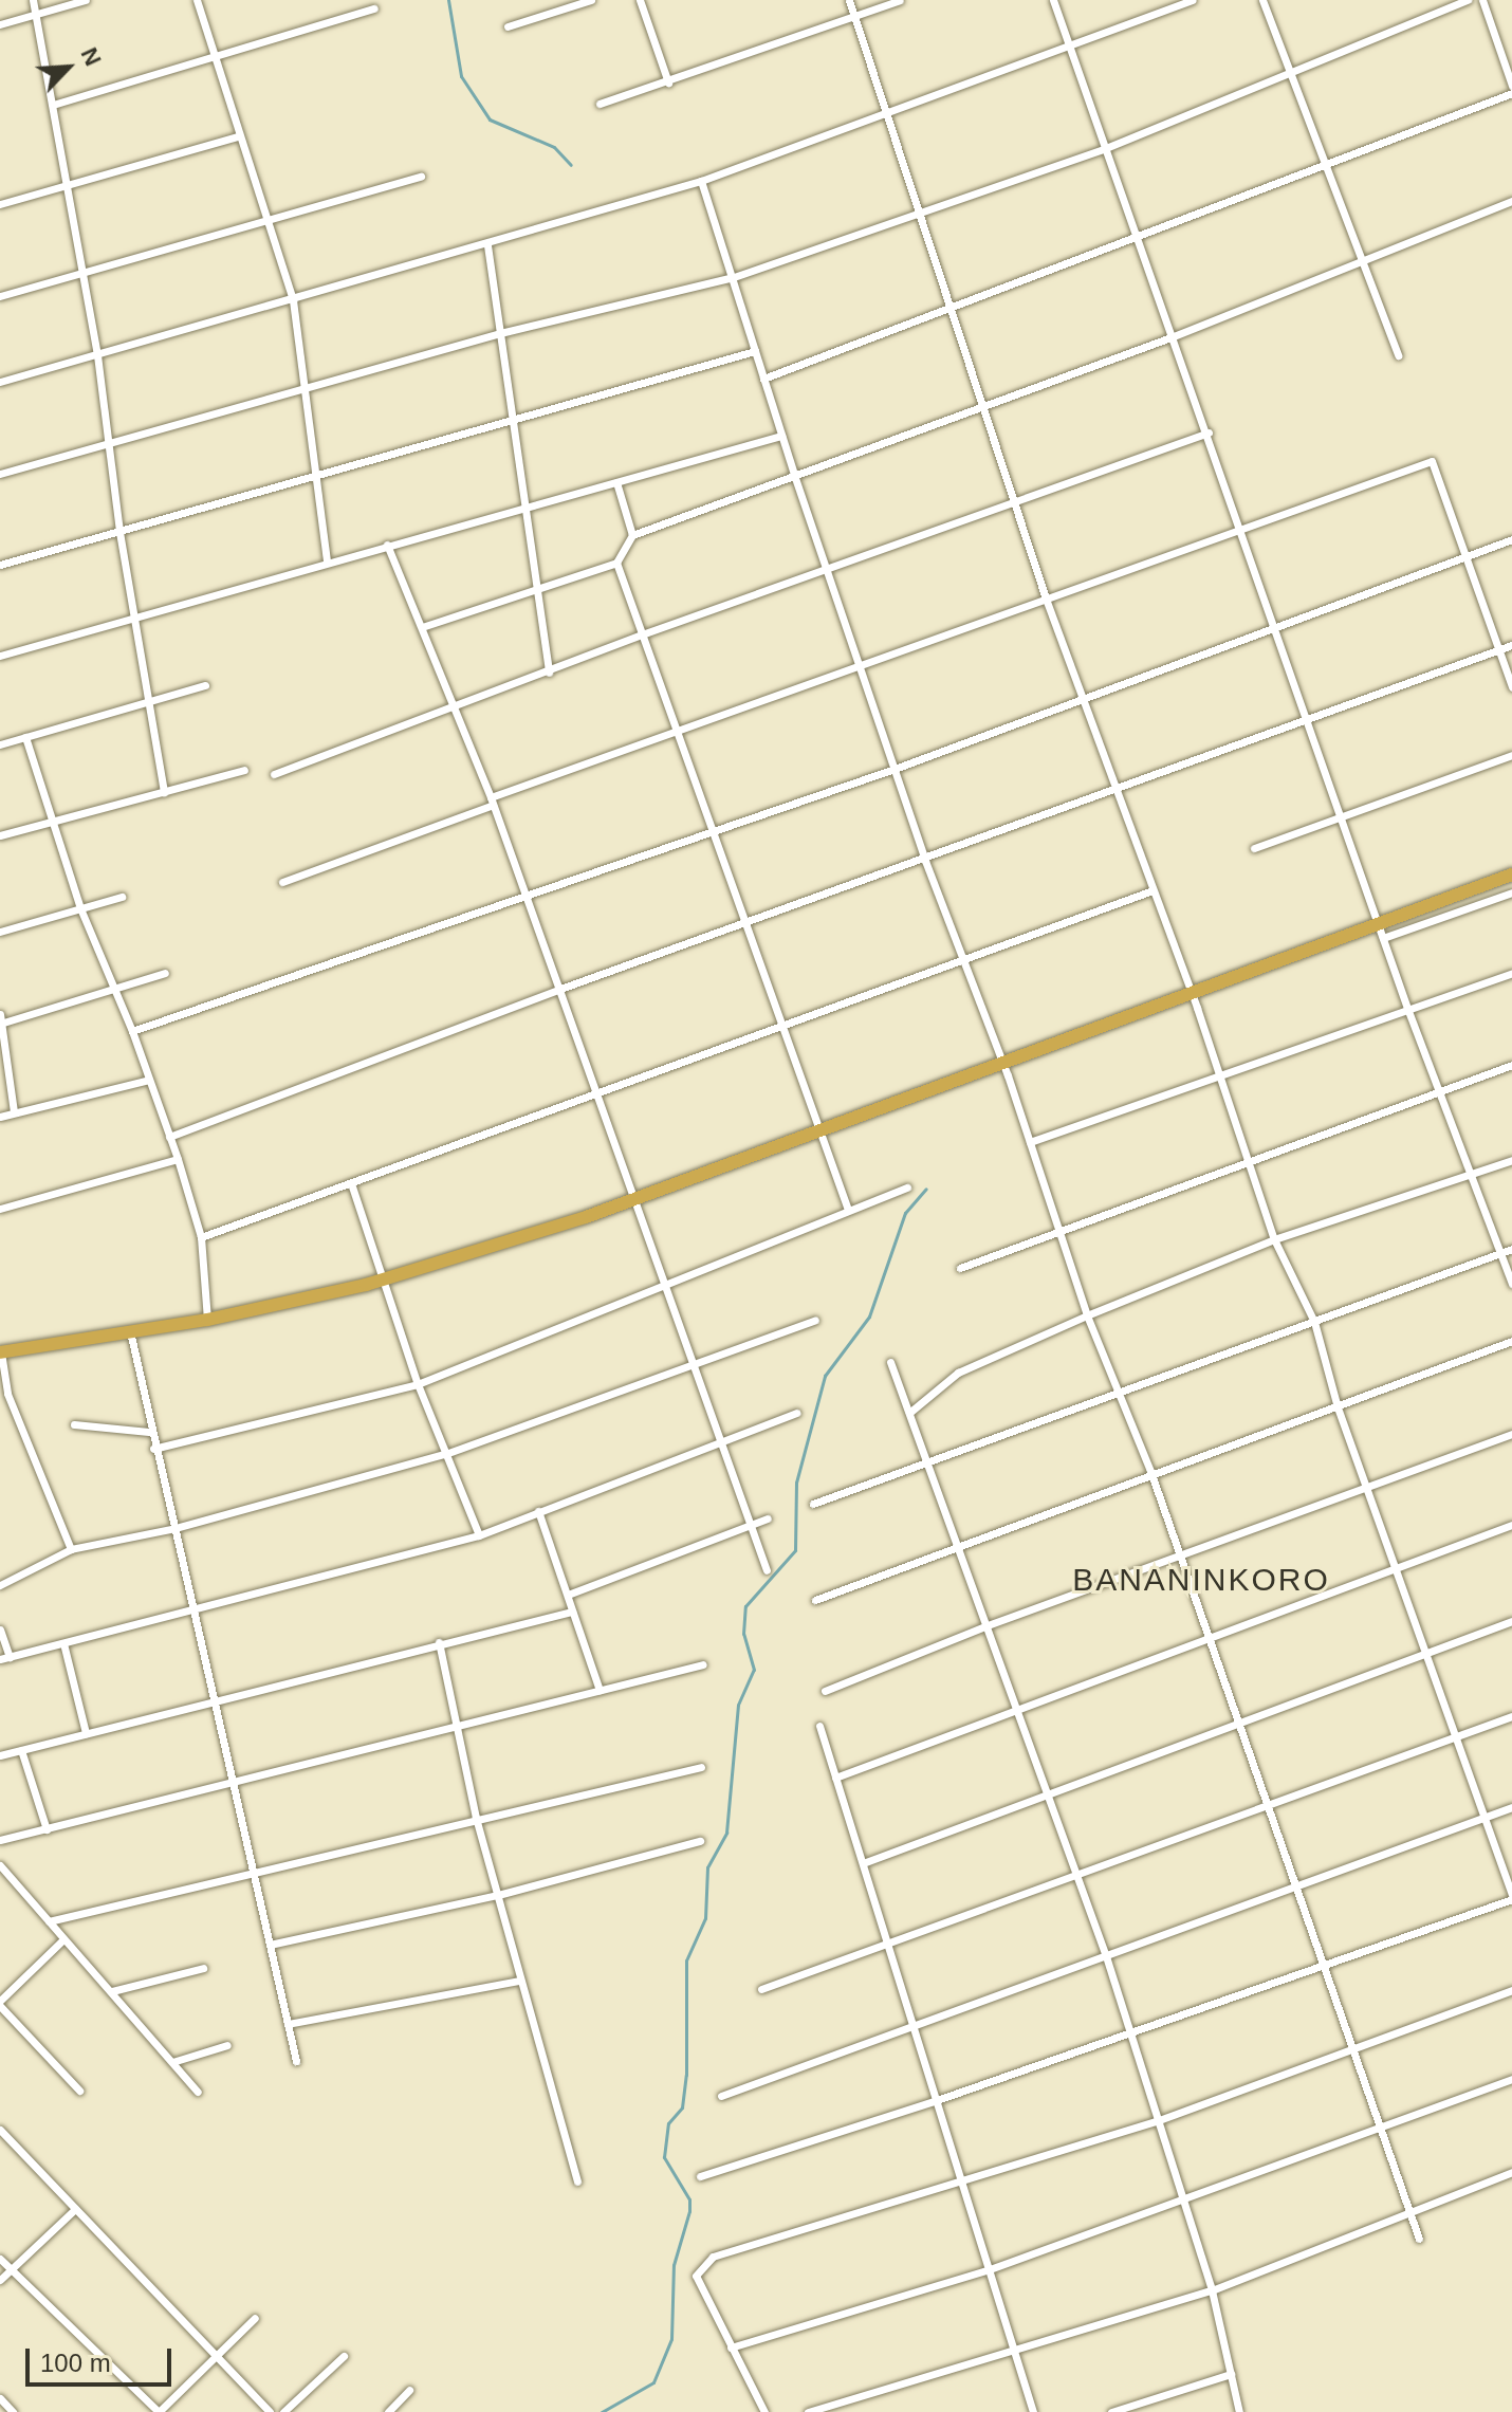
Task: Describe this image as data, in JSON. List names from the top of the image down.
{
  "districts": ["BANANINKORO"],
  "scale_bar": "100 m",
  "north": "top right"
}
